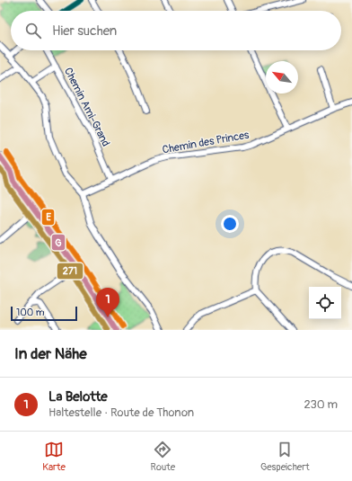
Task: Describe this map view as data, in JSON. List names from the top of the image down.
{
  "streets": {
    "street": ["Chemin Ami-Grand", "Chemin des Princes"]
  },
  "crossings": [
    ["Chemin Ami-Grand", "Chemin des Princes"]
  ],
  "lines": ["transit line E", "transit line G", "transit line 271"],
  "scale_bar": "100 m",
  "north": "top left",
  "page": {
    "search": "Hier suchen",
    "pins": "1",
    "scale": "100 m",
    "heading": "In der Nähe",
    "list": [
      {
        "mark": "1",
        "name": "La Belotte",
        "note": "Haltestelle · Route de Thonon",
        "value": "230 m"
      }
    ],
    "nav": ["Karte", "Route", "Gespeichert"]
  }
}
